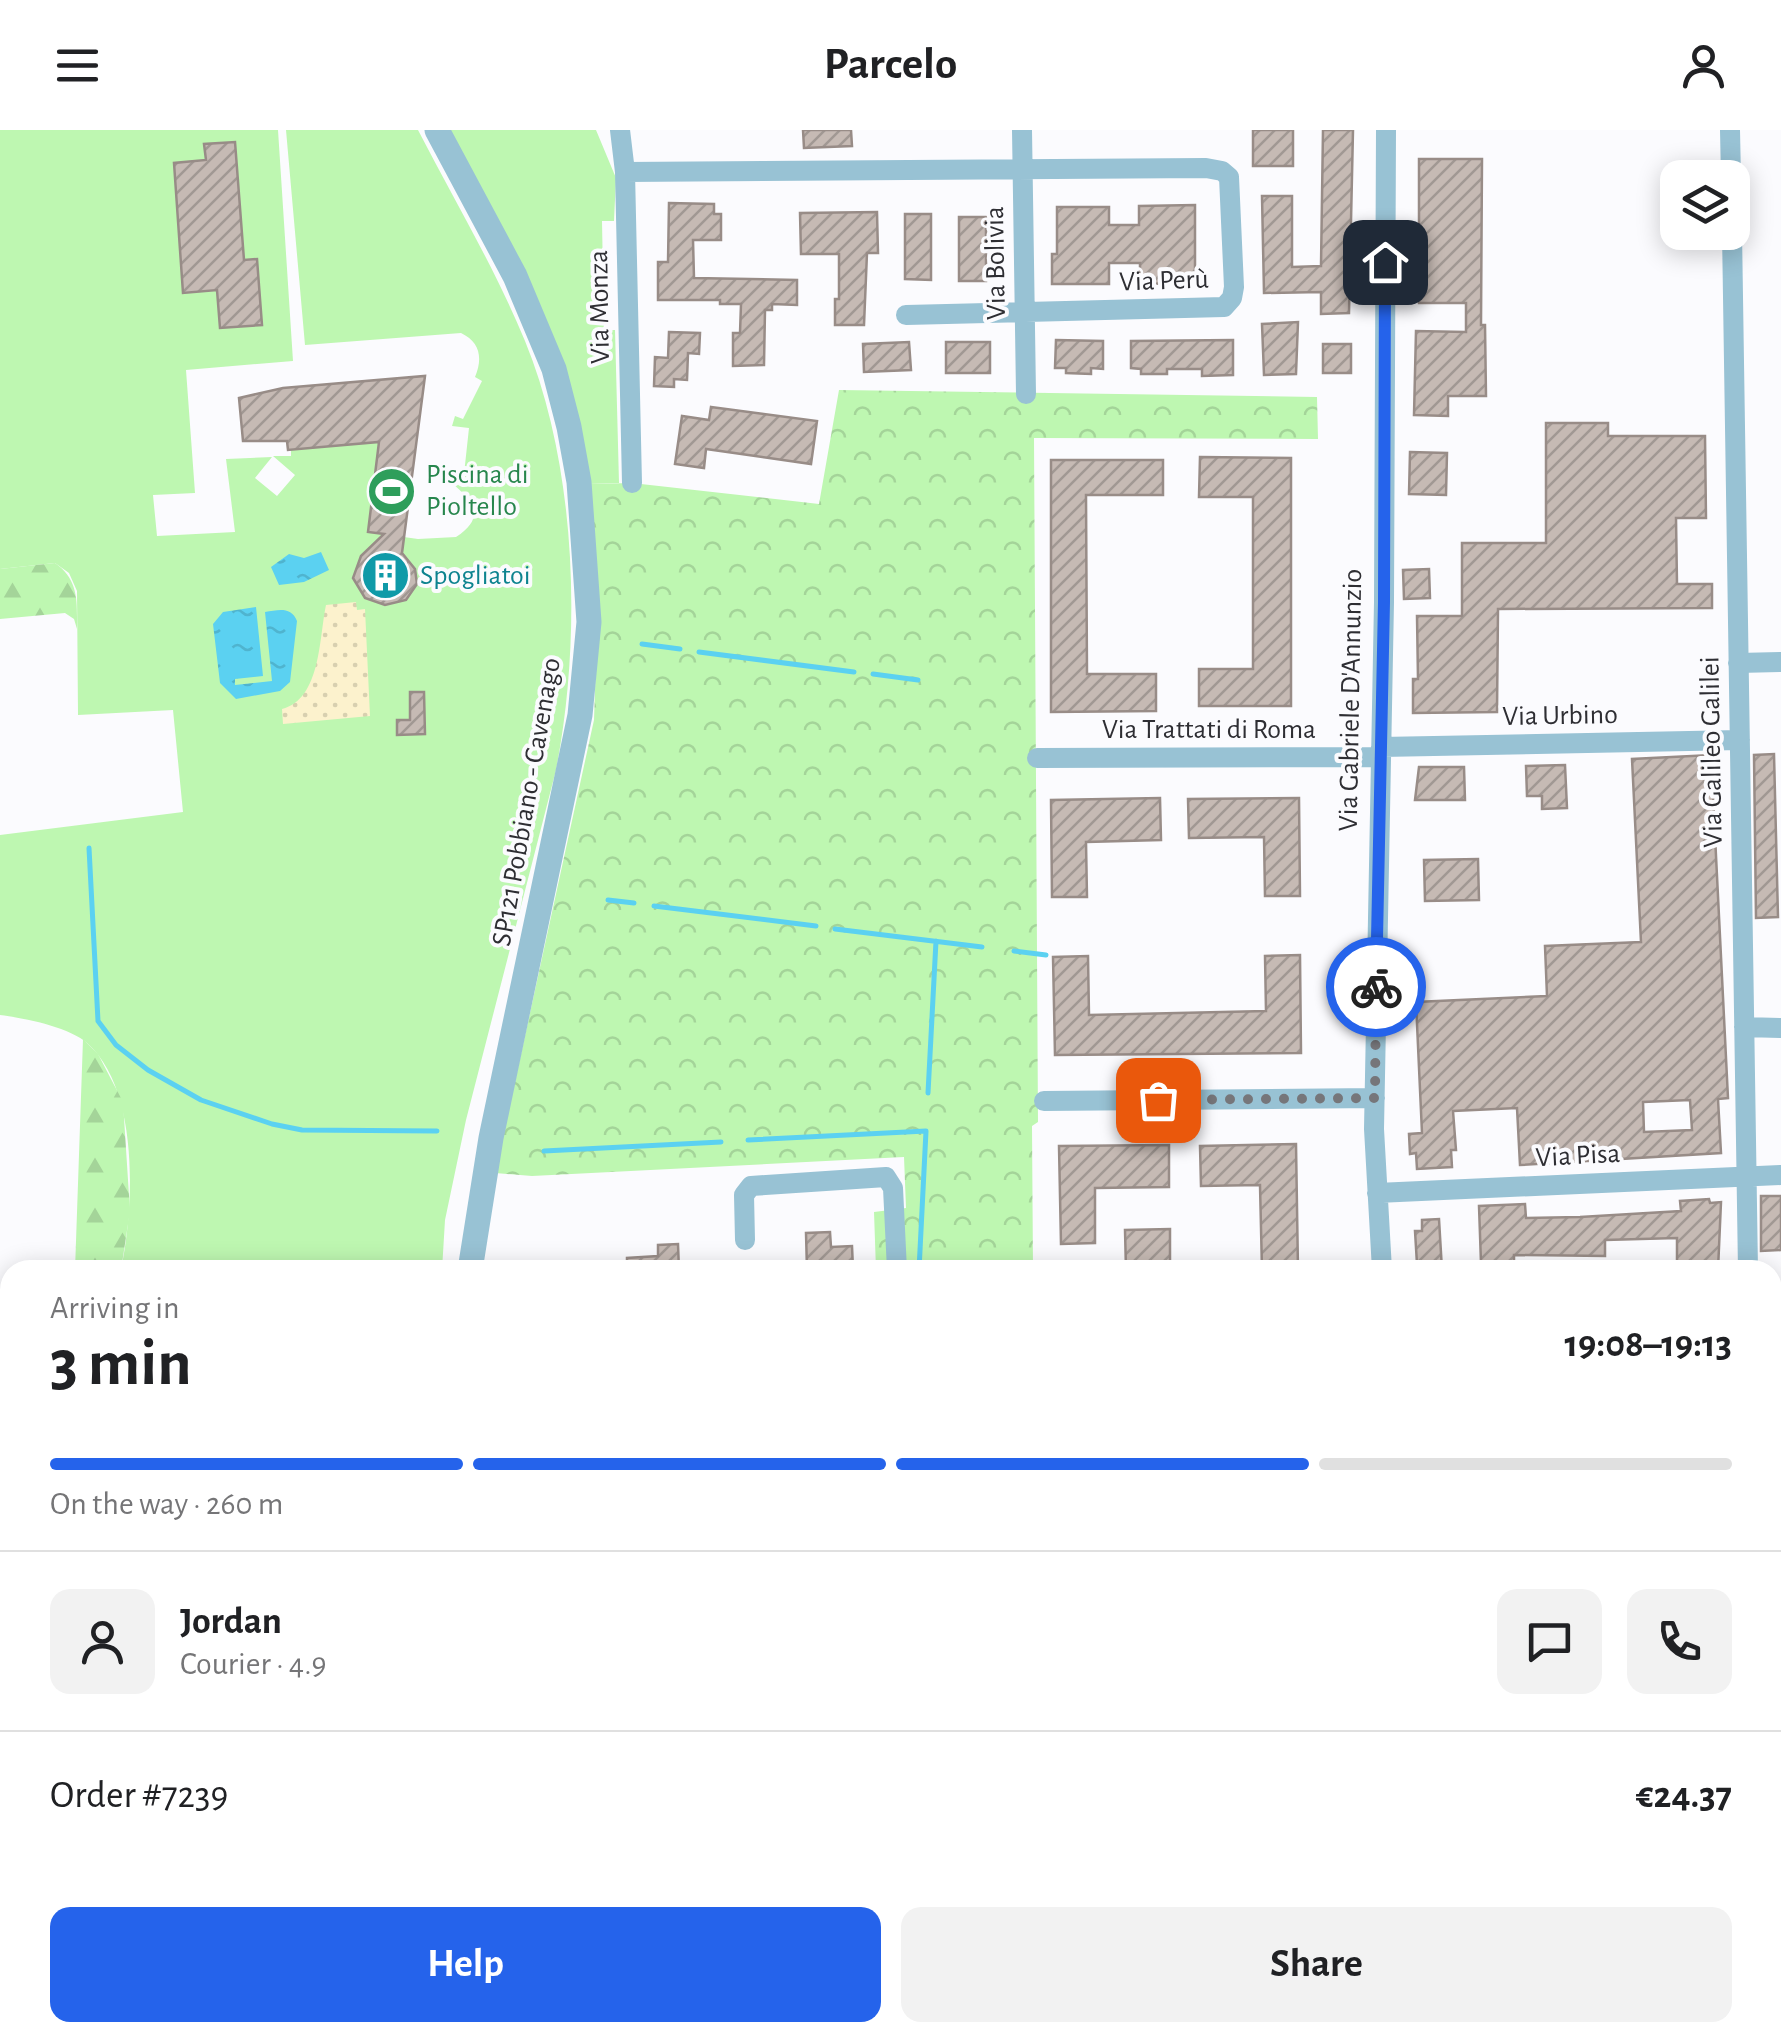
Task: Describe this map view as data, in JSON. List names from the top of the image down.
{
  "streets": {
    "street": [
      "Via Bolivia",
      "Via Perù",
      "Via Monza",
      "Via Gabriele D'Annunzio",
      "Via Urbino",
      "Via Trattati di Roma",
      "Via Galileo Galilei",
      "SP121 Pobbiano - Cavenago",
      "Via Pisa"
    ]
  },
  "crossings": [
    ["Via Bolivia", "Via Perù"],
    ["Via Perù", "Via Monza"],
    ["Via Gabriele D'Annunzio", "Via Urbino"],
    ["Via Gabriele D'Annunzio", "Via Trattati di Roma"],
    ["Via Gabriele D'Annunzio", "Via Pisa"],
    ["Via Urbino", "Via Trattati di Roma"],
    ["Via Urbino", "Via Galileo Galilei"],
    ["Via Galileo Galilei", "Via Pisa"]
  ],
  "places": {
    "sports": ["Piscina di Pioltello"],
    "building": ["Spogliatoi"]
  },
  "page": {
    "header": "Parcelo",
    "heading": ["3 min", "Arriving in", "19:08–19:13"],
    "panel": [
      "Jordan",
      "Courier · 4.9",
      "Order #7239",
      "€24.37"
    ],
    "bar": "On the way · 260 m",
    "buttons": ["Help", "Share"]
  }
}
